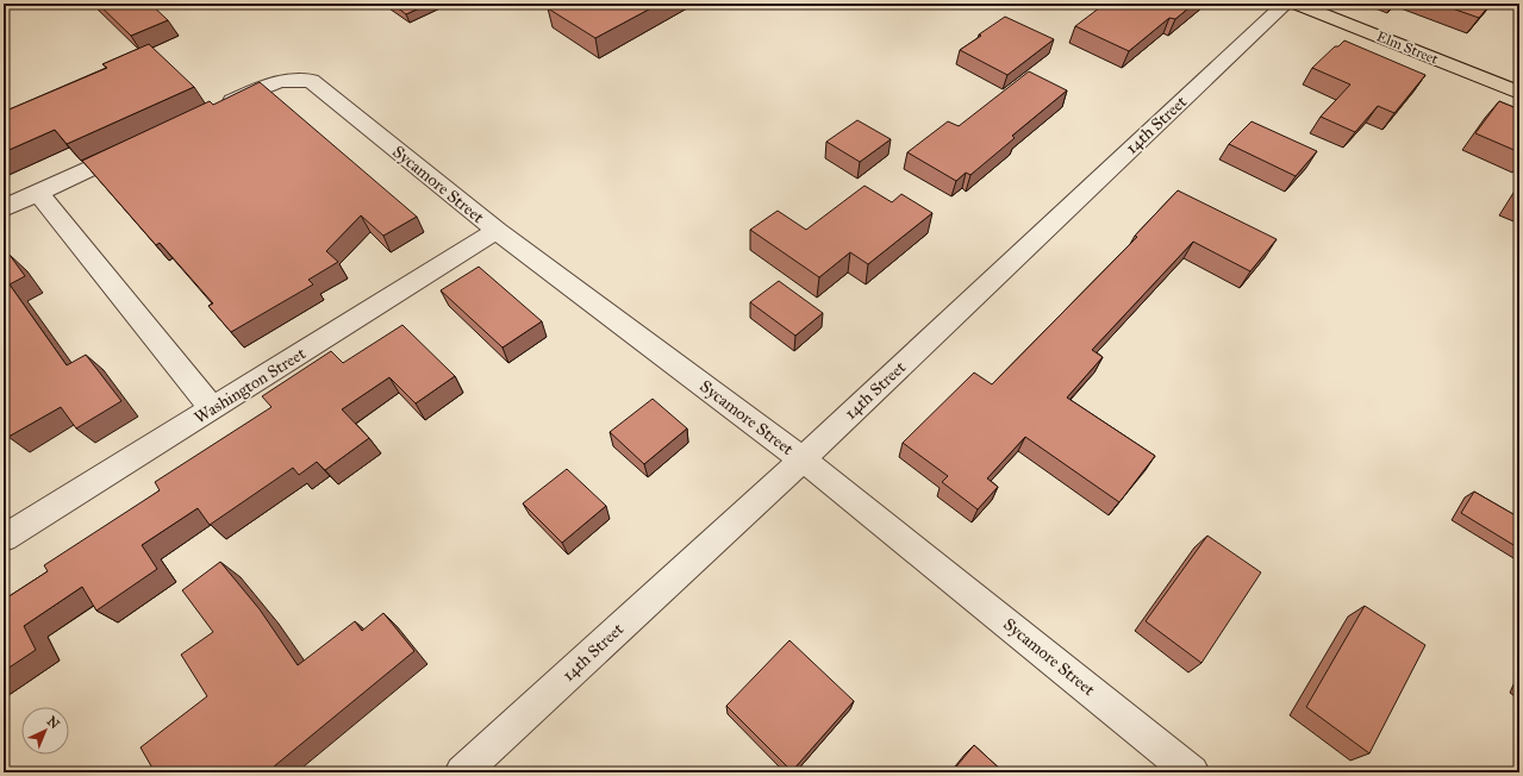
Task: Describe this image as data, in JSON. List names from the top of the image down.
{
  "streets": {
    "main road": ["Elm Street"],
    "street": ["14th Street", "Sycamore Street", "Washington Street"]
  },
  "crossings": [
    ["14th Street", "Sycamore Street"],
    ["Sycamore Street", "Washington Street"]
  ],
  "north": "top right"
}
